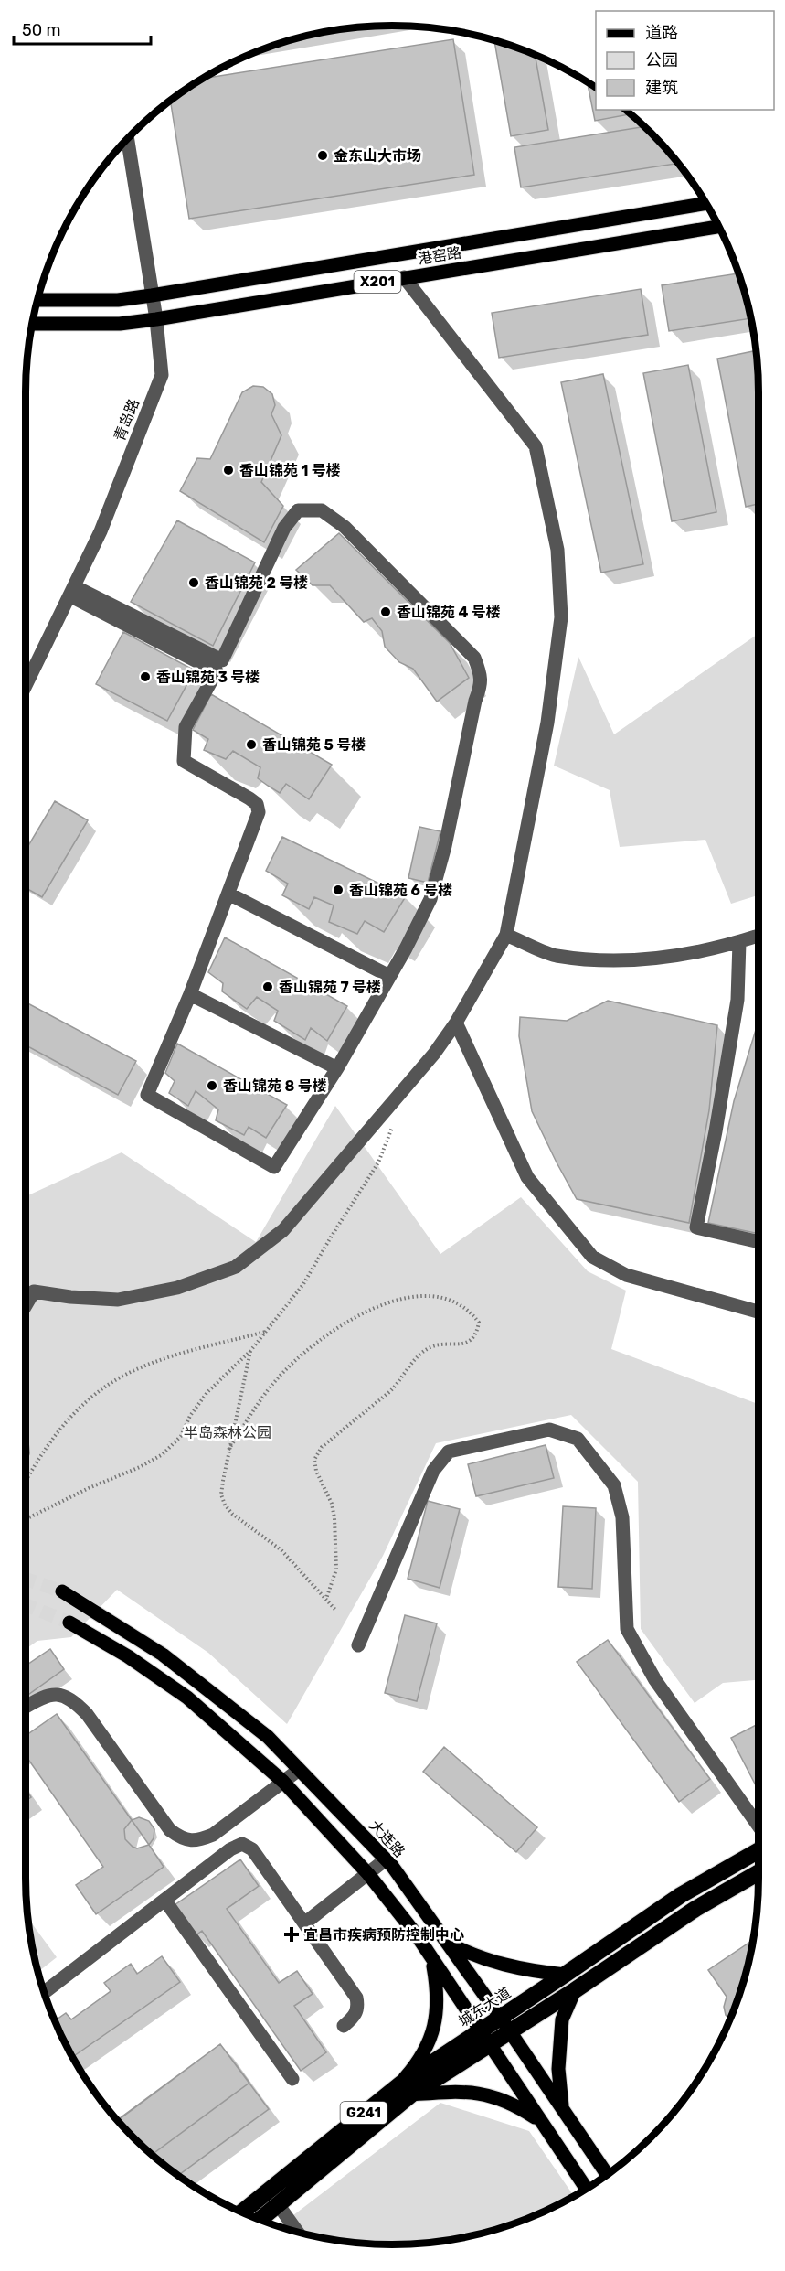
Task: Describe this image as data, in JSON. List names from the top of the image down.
{
  "streets": {
    "highway": ["城东大道", "G241"],
    "main road": ["港窑路", "X201", "大连路"],
    "street": ["青岛路"]
  },
  "crossings": [
    ["港窑路", "青岛路"],
    ["大连路", "城东大道"]
  ],
  "parks": ["半岛森林公园"],
  "places": {
    "other": [
      "金东山大市场",
      "香山锦苑 1 号楼",
      "香山锦苑 2 号楼",
      "香山锦苑 4 号楼",
      "香山锦苑 3 号楼",
      "香山锦苑 5 号楼",
      "香山锦苑 6 号楼",
      "香山锦苑 7 号楼",
      "香山锦苑 8 号楼"
    ],
    "health": ["宜昌市疾病预防控制中心"]
  },
  "legend": ["道路", "公园", "建筑"],
  "scale_bar": "50 m"
}
